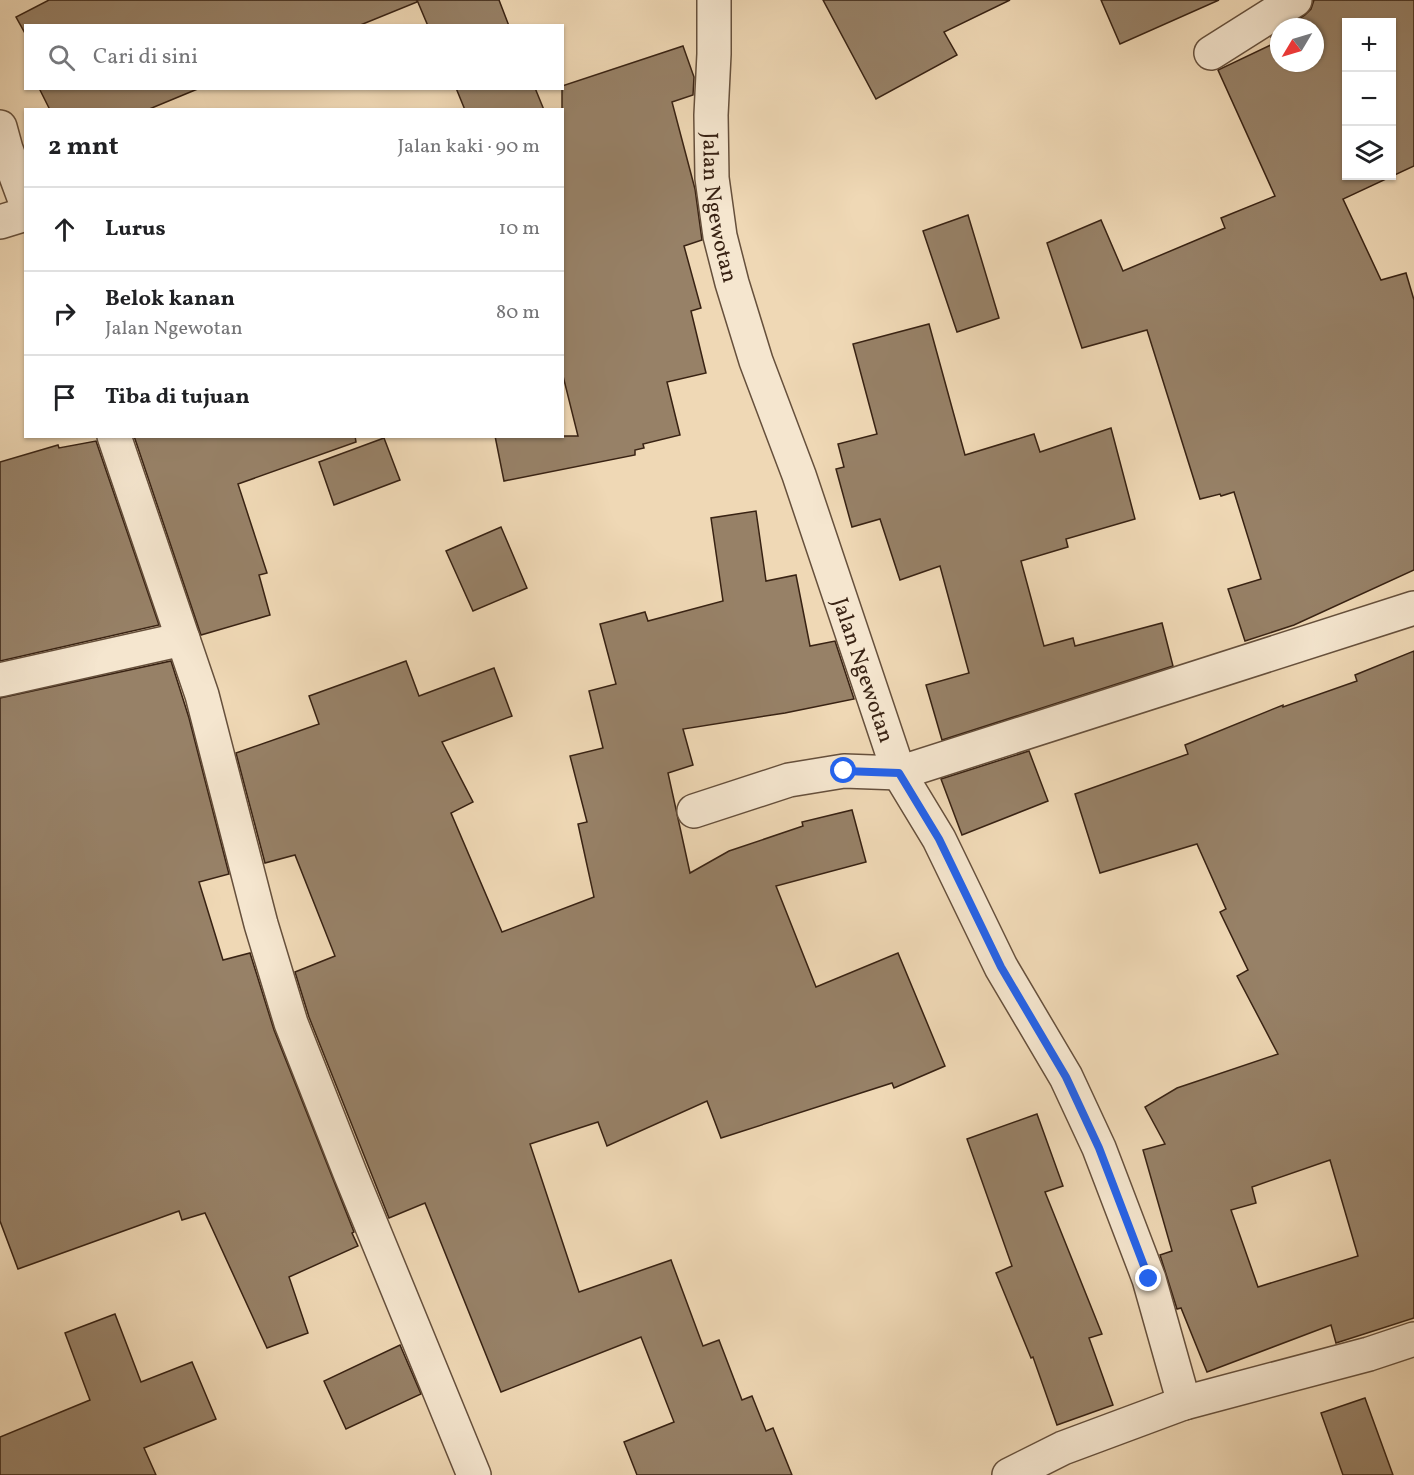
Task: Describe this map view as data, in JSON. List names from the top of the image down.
{
  "streets": {
    "street": ["Jalan Ngewotan"]
  },
  "north": "bottom left",
  "page": {
    "map_buttons": ["+", "−"],
    "search": "Cari di sini",
    "heading": ["2 mnt", "Jalan kaki · 90 m"],
    "list": [
      ["Lurus", "10 m"],
      ["Belok kanan", "Jalan Ngewotan", "80 m"],
      "Tiba di tujuan"
    ]
  }
}
